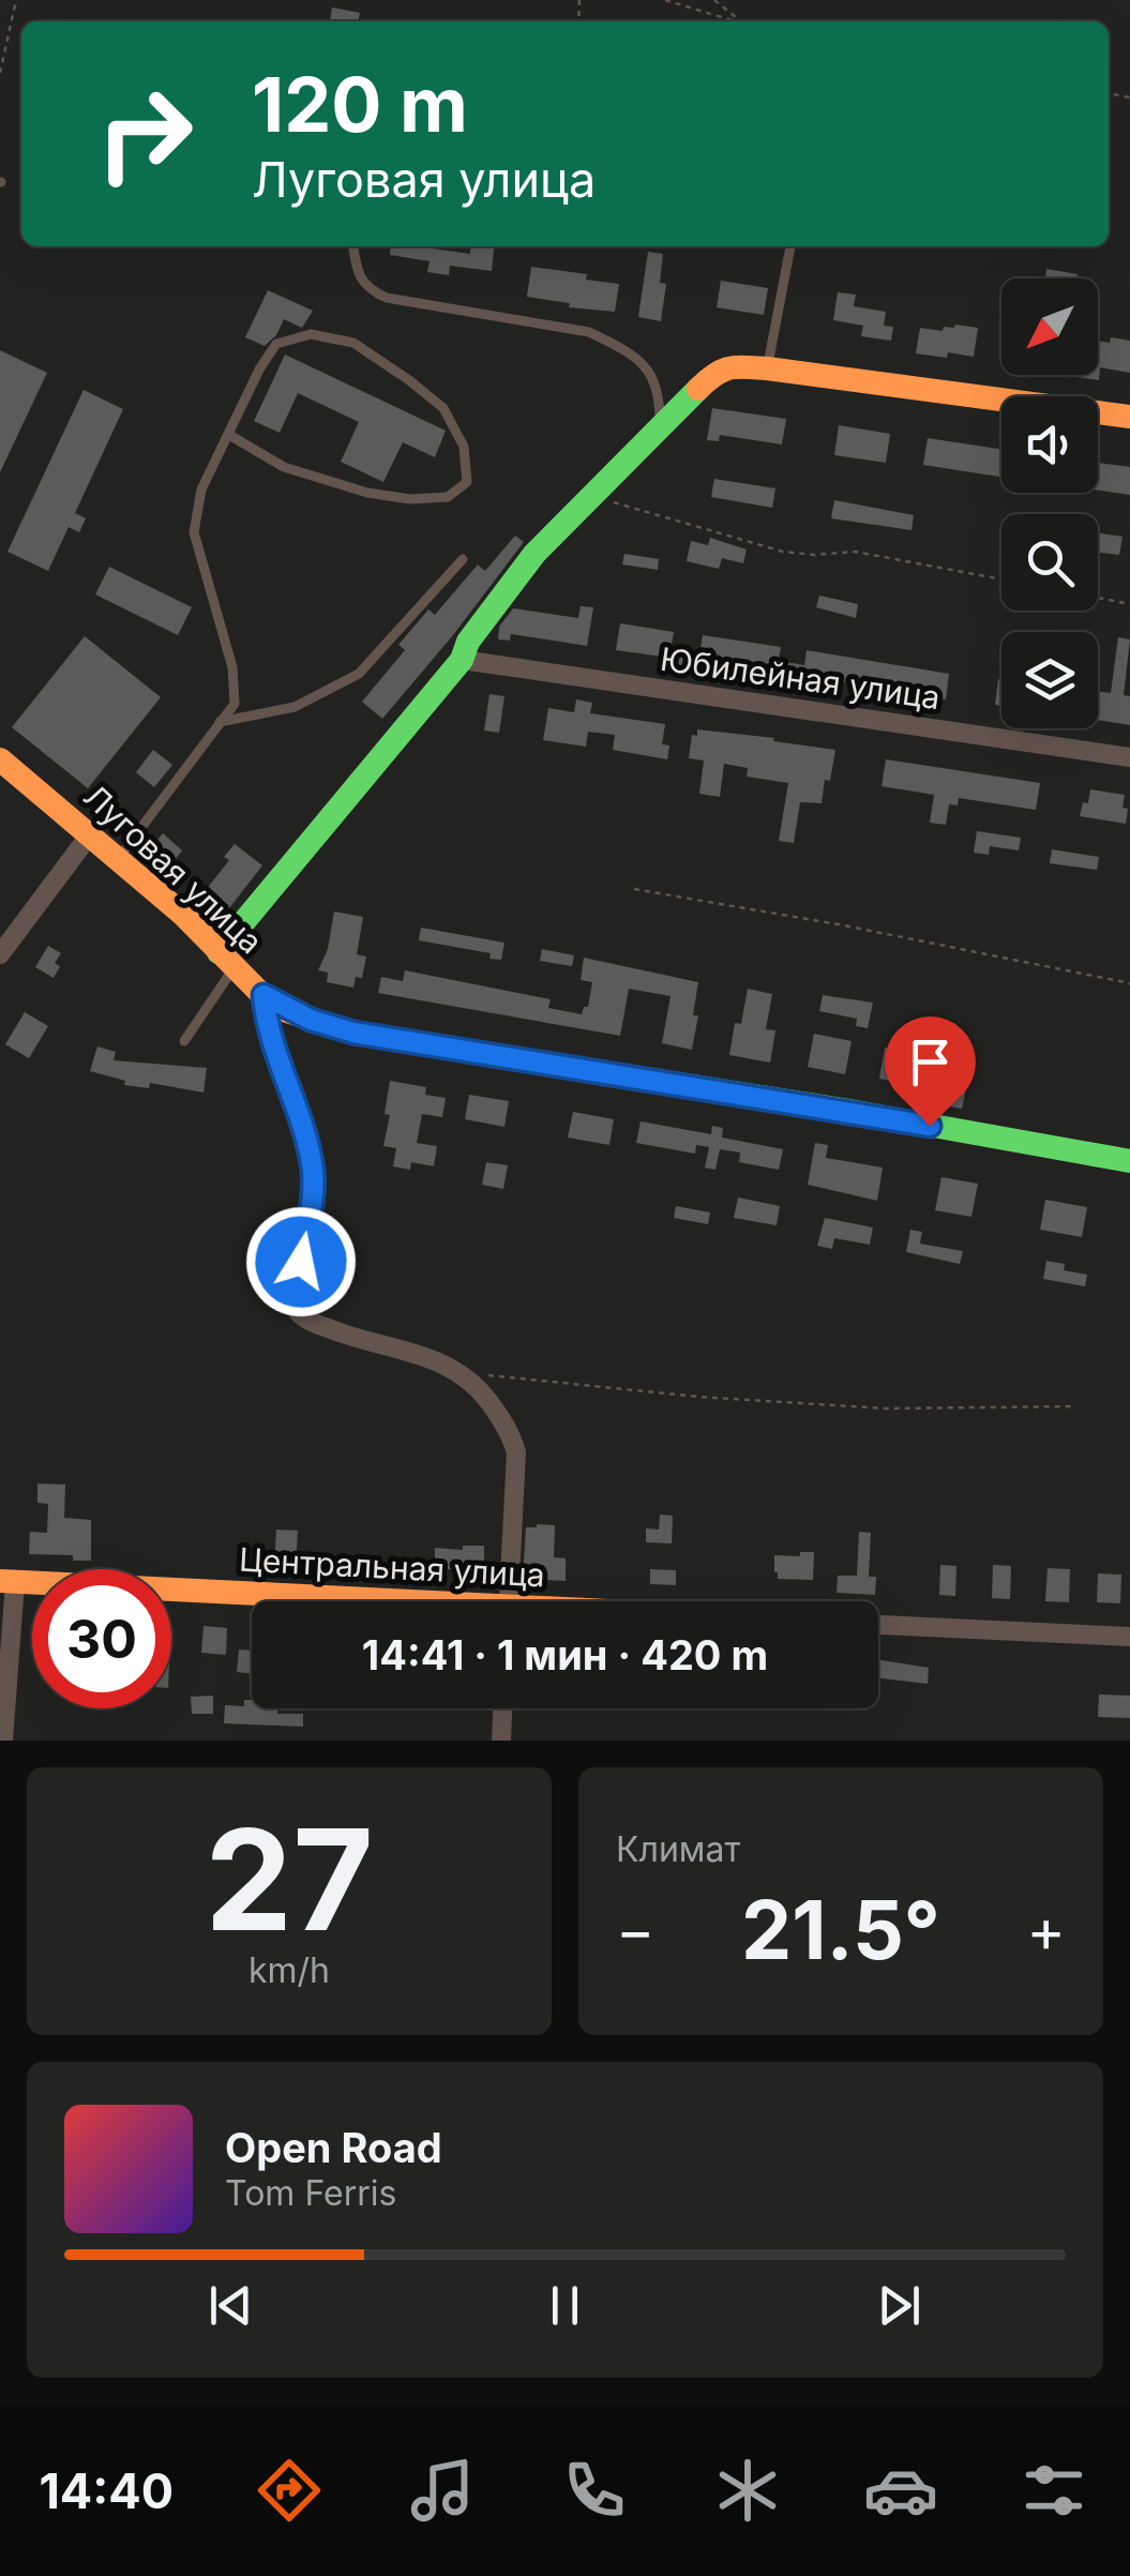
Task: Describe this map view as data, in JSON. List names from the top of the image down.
{
  "streets": {
    "street": ["Юбилейная улица", "Луговая улица", "Центральная улица"]
  },
  "north": "bottom left",
  "page": {
    "turn": ["120 m", "Луговая улица"],
    "limit": "30",
    "trip": "14:41 · 1 мин · 420 m",
    "tile": [
      ["27", "km/h"],
      "Климат"
    ],
    "heat": ["−", "21.5°", "+"],
    "song": ["Open Road", "Tom Ferris"],
    "tabs": "14:40"
  }
}
